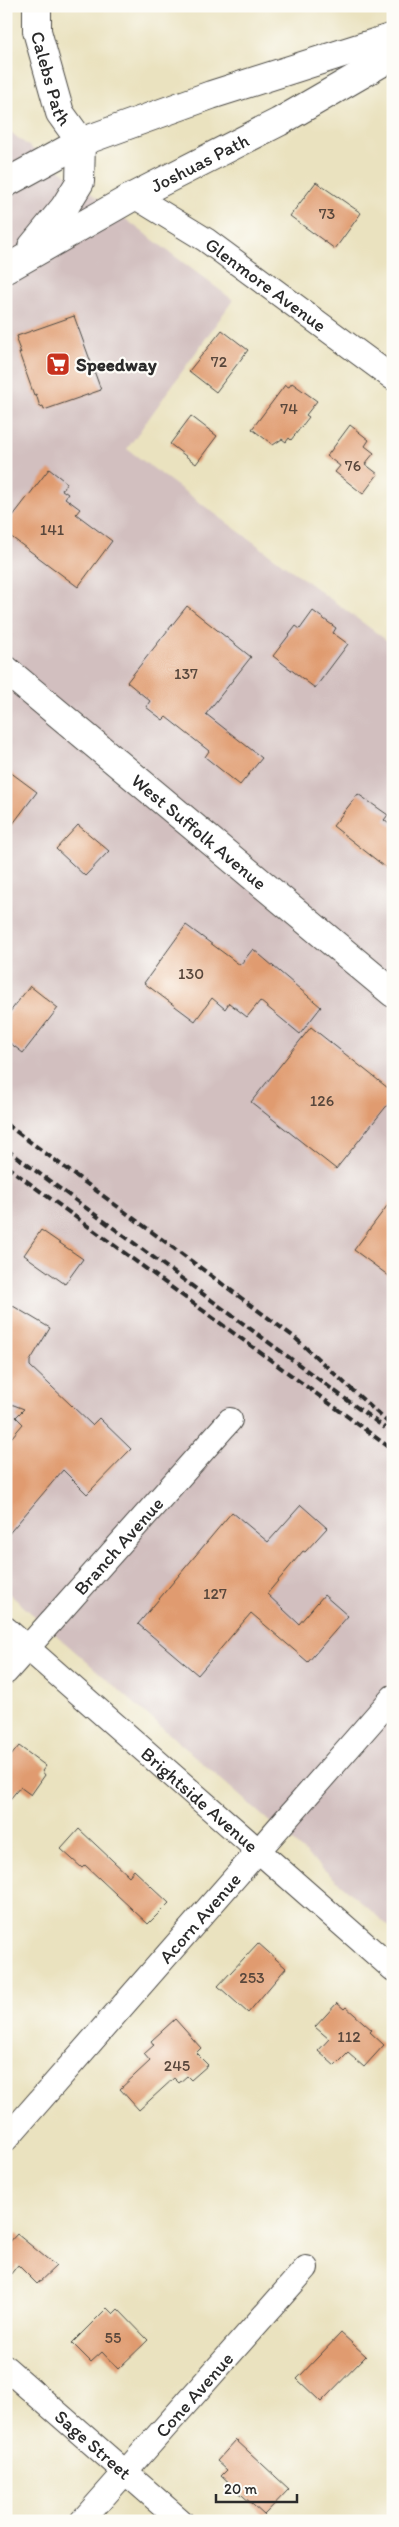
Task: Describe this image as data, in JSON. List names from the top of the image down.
{
  "streets": {
    "main road": ["Calebs Path", "Joshuas Path", "West Suffolk Avenue"],
    "street": [
      "Glenmore Avenue",
      "Branch Avenue",
      "Brightside Avenue",
      "Acorn Avenue",
      "Cone Avenue",
      "Sage Street"
    ]
  },
  "crossings": [
    ["Joshuas Path", "Glenmore Avenue"],
    ["Branch Avenue", "Brightside Avenue"],
    ["Brightside Avenue", "Acorn Avenue"],
    ["Cone Avenue", "Sage Street"]
  ],
  "places": {
    "supermarket": ["Speedway"]
  },
  "house_numbers": [
    "73",
    "72",
    "74",
    "76",
    "141",
    "137",
    "130",
    "126",
    "127",
    "253",
    "112",
    "245",
    "55"
  ],
  "scale_bar": "20 m"
}
